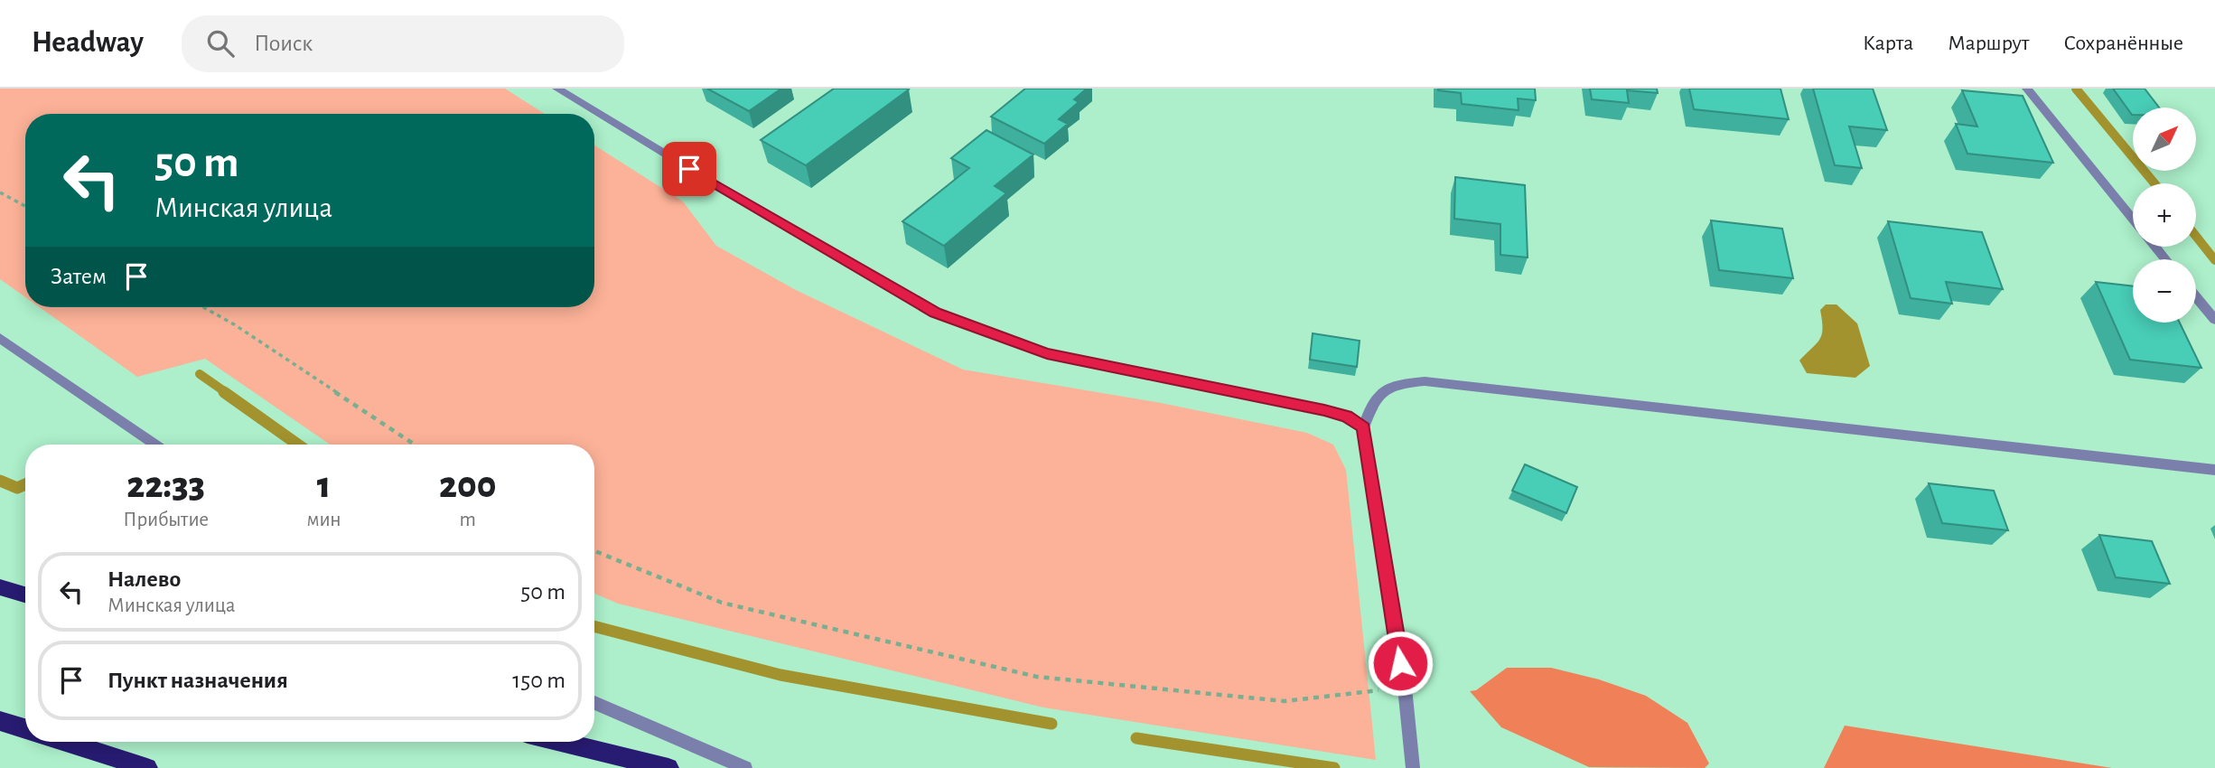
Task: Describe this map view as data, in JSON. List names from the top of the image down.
{
  "north": "top right",
  "page": {
    "header": "Headway",
    "search": "Поиск",
    "nav": ["Карта", "Маршрут", "Сохранённые"],
    "map_buttons": ["+", "−"],
    "turn": ["50 m", "Минская улица"],
    "then": "Затем",
    "eta": [
      "22:33",
      "Прибытие",
      "1",
      "мин",
      "200",
      "m"
    ],
    "list": [
      {
        "name": "Налево",
        "note": "Минская улица",
        "value": "50 m"
      },
      {
        "name": "Пункт назначения",
        "value": "150 m"
      }
    ]
  }
}
